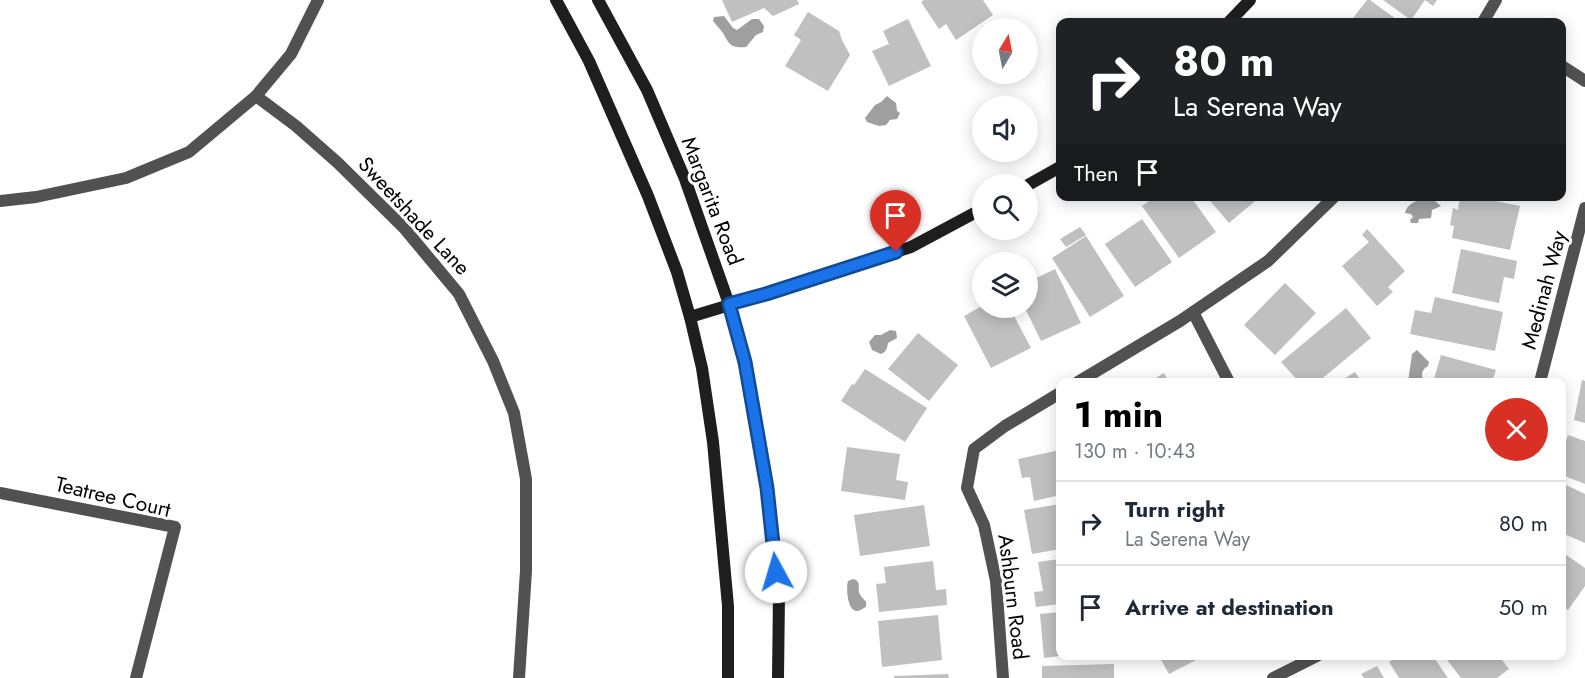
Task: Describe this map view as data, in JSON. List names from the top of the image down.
{
  "streets": {
    "main road": ["Margarita Road"],
    "street": [
      "Sweetshade Lane",
      "Medinah Way",
      "Teatree Court",
      "Ashburn Road"
    ]
  },
  "north": "top",
  "page": {
    "turn": ["80 m", "La Serena Way"],
    "then": "Then",
    "heading": ["1 min", "130 m · 10:43"],
    "list": [
      {
        "name": "Turn right",
        "note": "La Serena Way",
        "value": "80 m"
      },
      {
        "name": "Arrive at destination",
        "value": "50 m"
      }
    ]
  }
}
